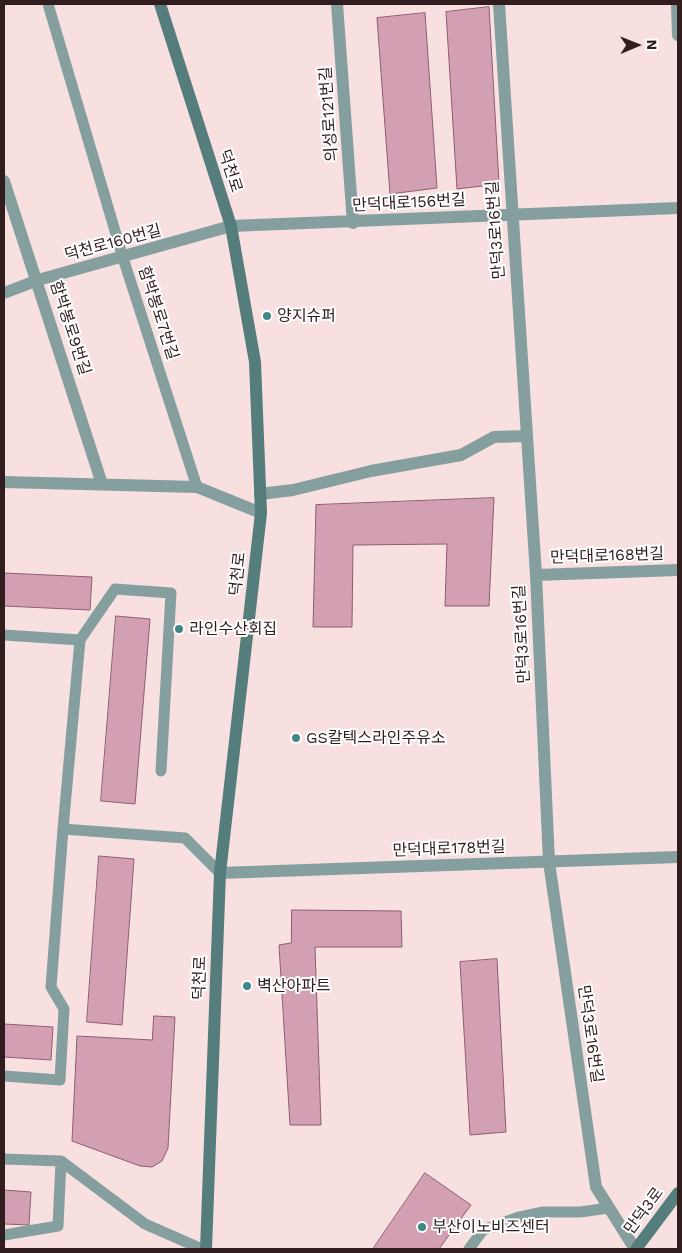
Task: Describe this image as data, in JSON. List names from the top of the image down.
{
  "streets": {
    "main road": ["덕천로", "만덕3로"],
    "street": [
      "의성로121번길",
      "만덕대로156번길",
      "만덕3로16번길",
      "덕천로160번길",
      "함박봉로9번길",
      "만덕대로168번길",
      "만덕대로178번길"
    ],
    "lane": ["함박봉로7번길"]
  },
  "crossings": [
    ["의성로121번길", "만덕대로156번길"],
    ["덕천로", "만덕대로156번길"],
    ["덕천로", "덕천로160번길"],
    ["덕천로", "만덕대로178번길"],
    ["만덕대로156번길", "만덕3로16번길"],
    ["만덕대로156번길", "덕천로160번길"],
    ["만덕3로16번길", "만덕대로168번길"],
    ["만덕3로16번길", "만덕대로178번길"],
    ["만덕3로16번길", "만덕3로"],
    ["덕천로160번길", "함박봉로7번길"],
    ["덕천로160번길", "함박봉로9번길"]
  ],
  "places": [
    "양지슈퍼",
    "라인수산회집",
    "GS칼텍스라인주유소",
    "벽산아파트",
    "부산이노비즈센터"
  ],
  "north": "right"
}
